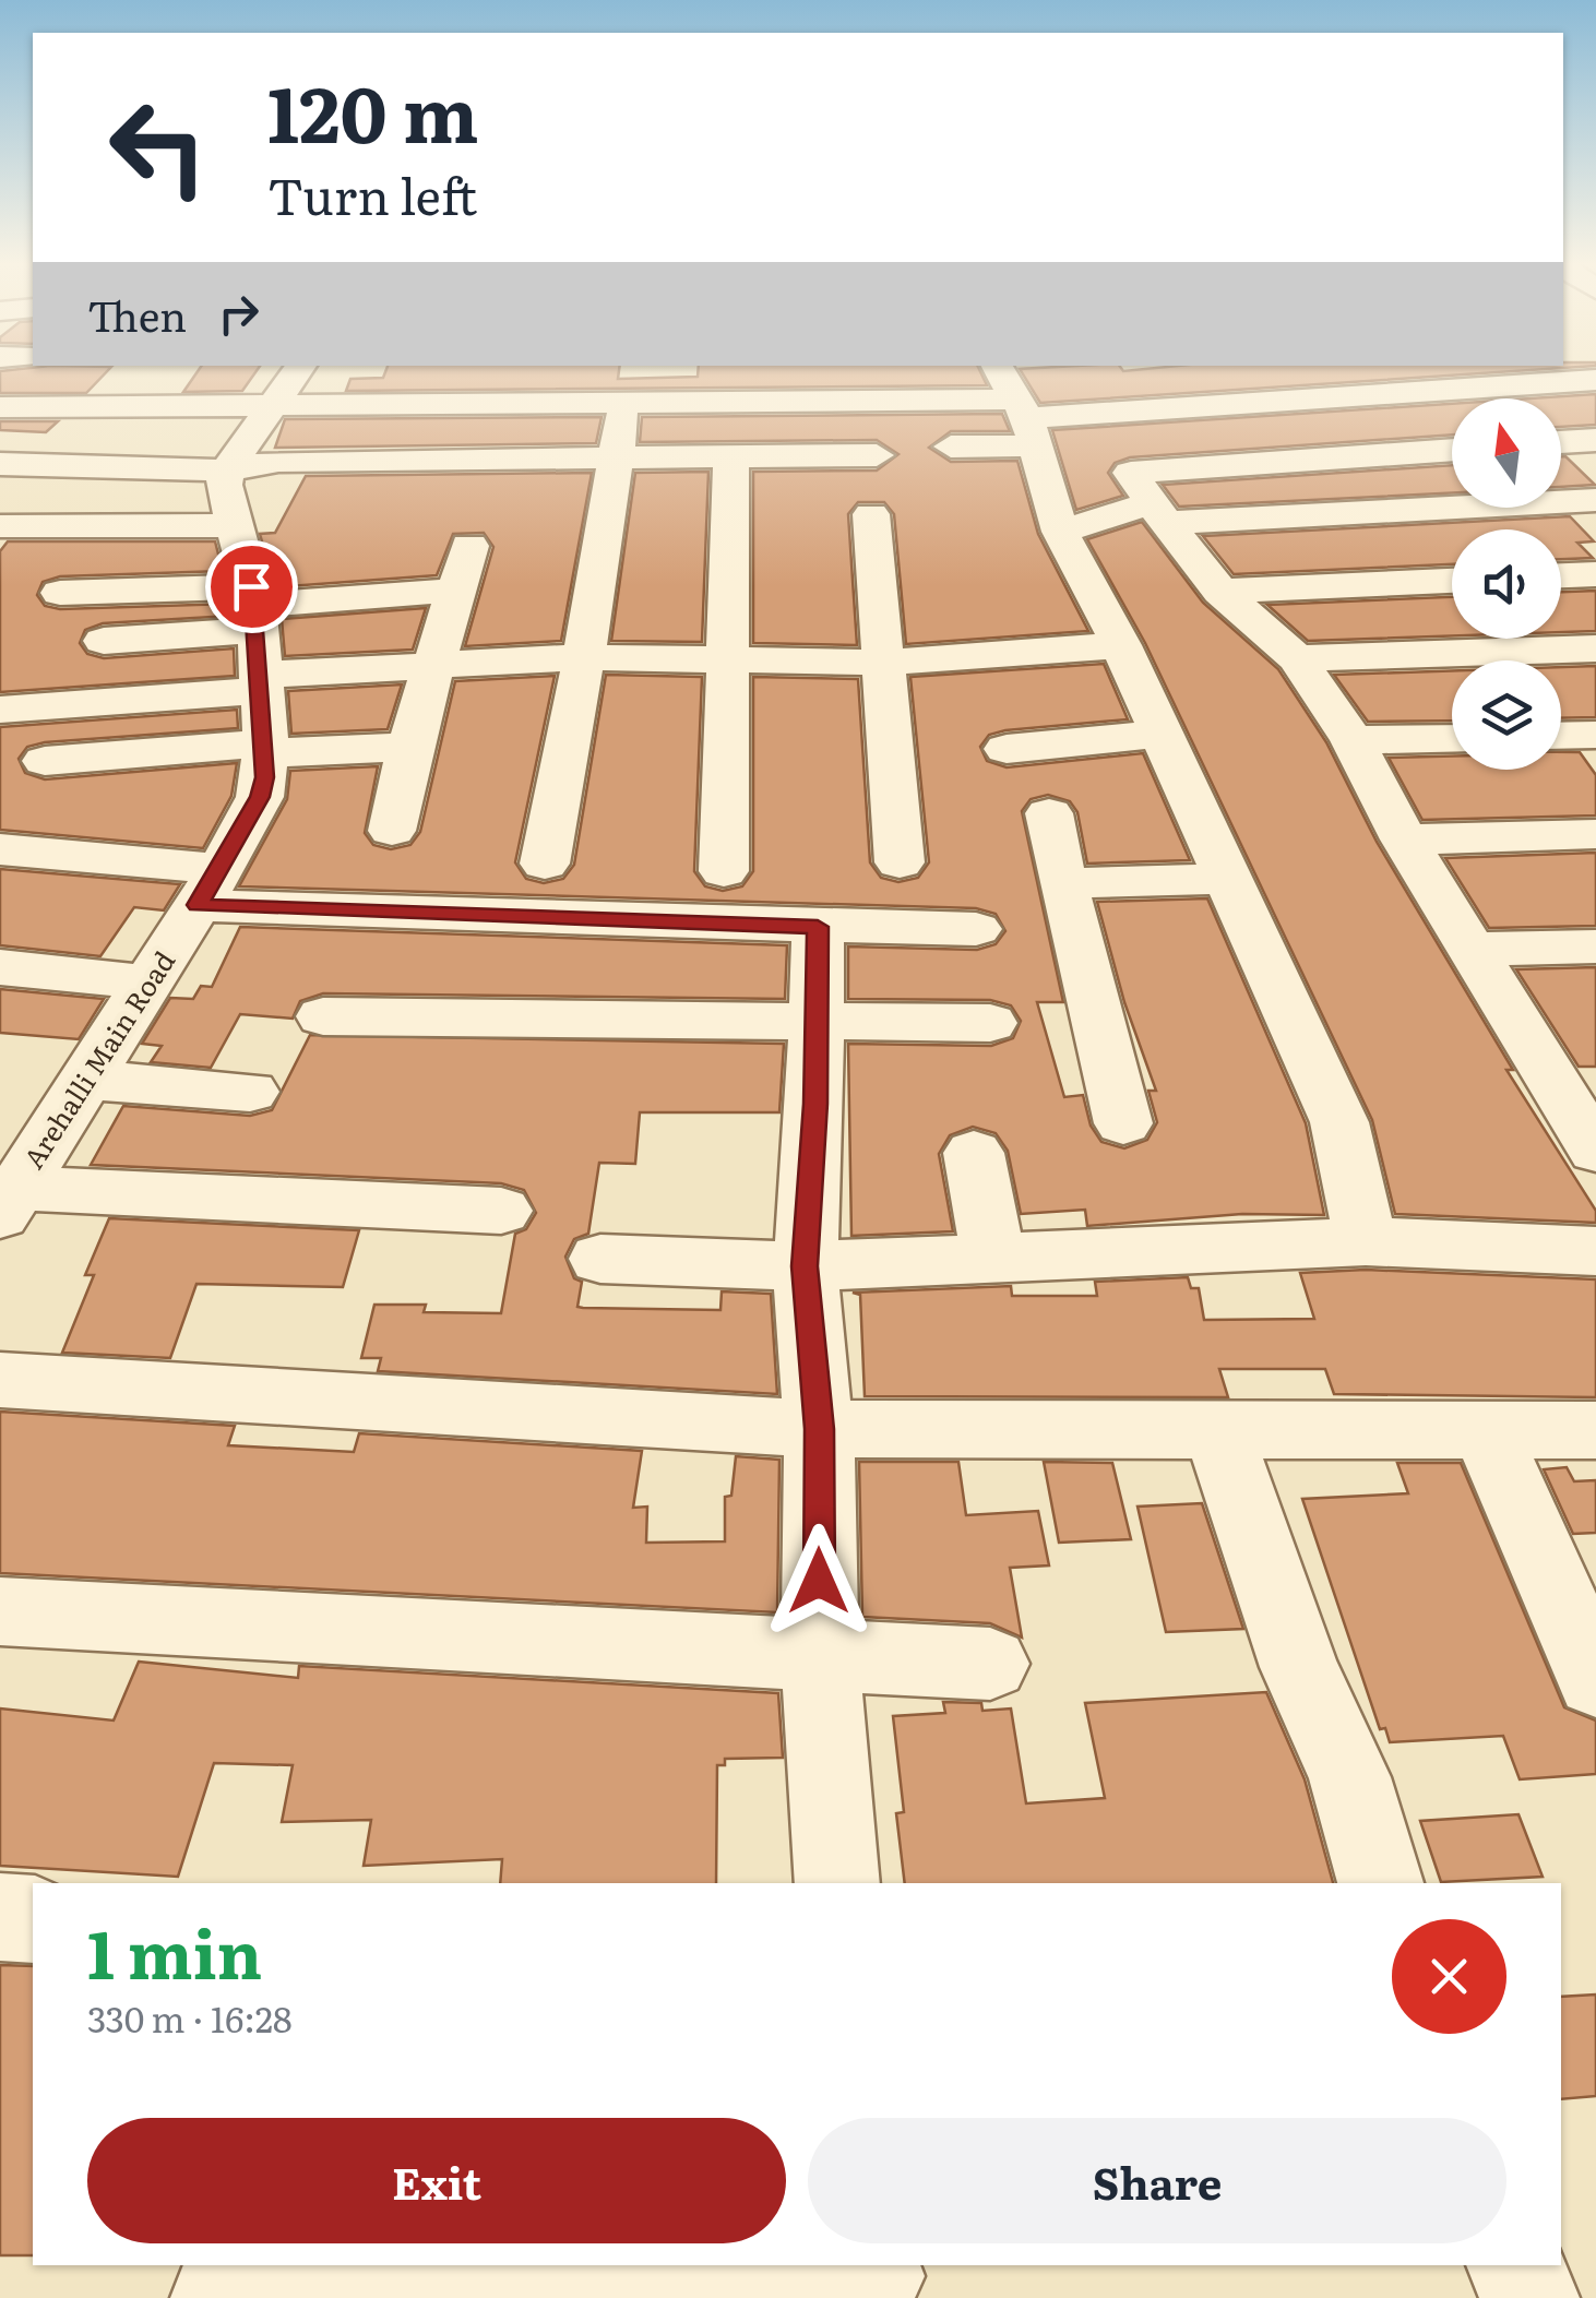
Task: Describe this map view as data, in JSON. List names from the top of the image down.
{
  "streets": {
    "street": ["Arehalli Main Road"]
  },
  "north": "top",
  "page": {
    "turn": ["120 m", "Turn left"],
    "then": "Then",
    "heading": ["1 min", "330 m · 16:28"],
    "buttons": ["Exit", "Share"]
  }
}
